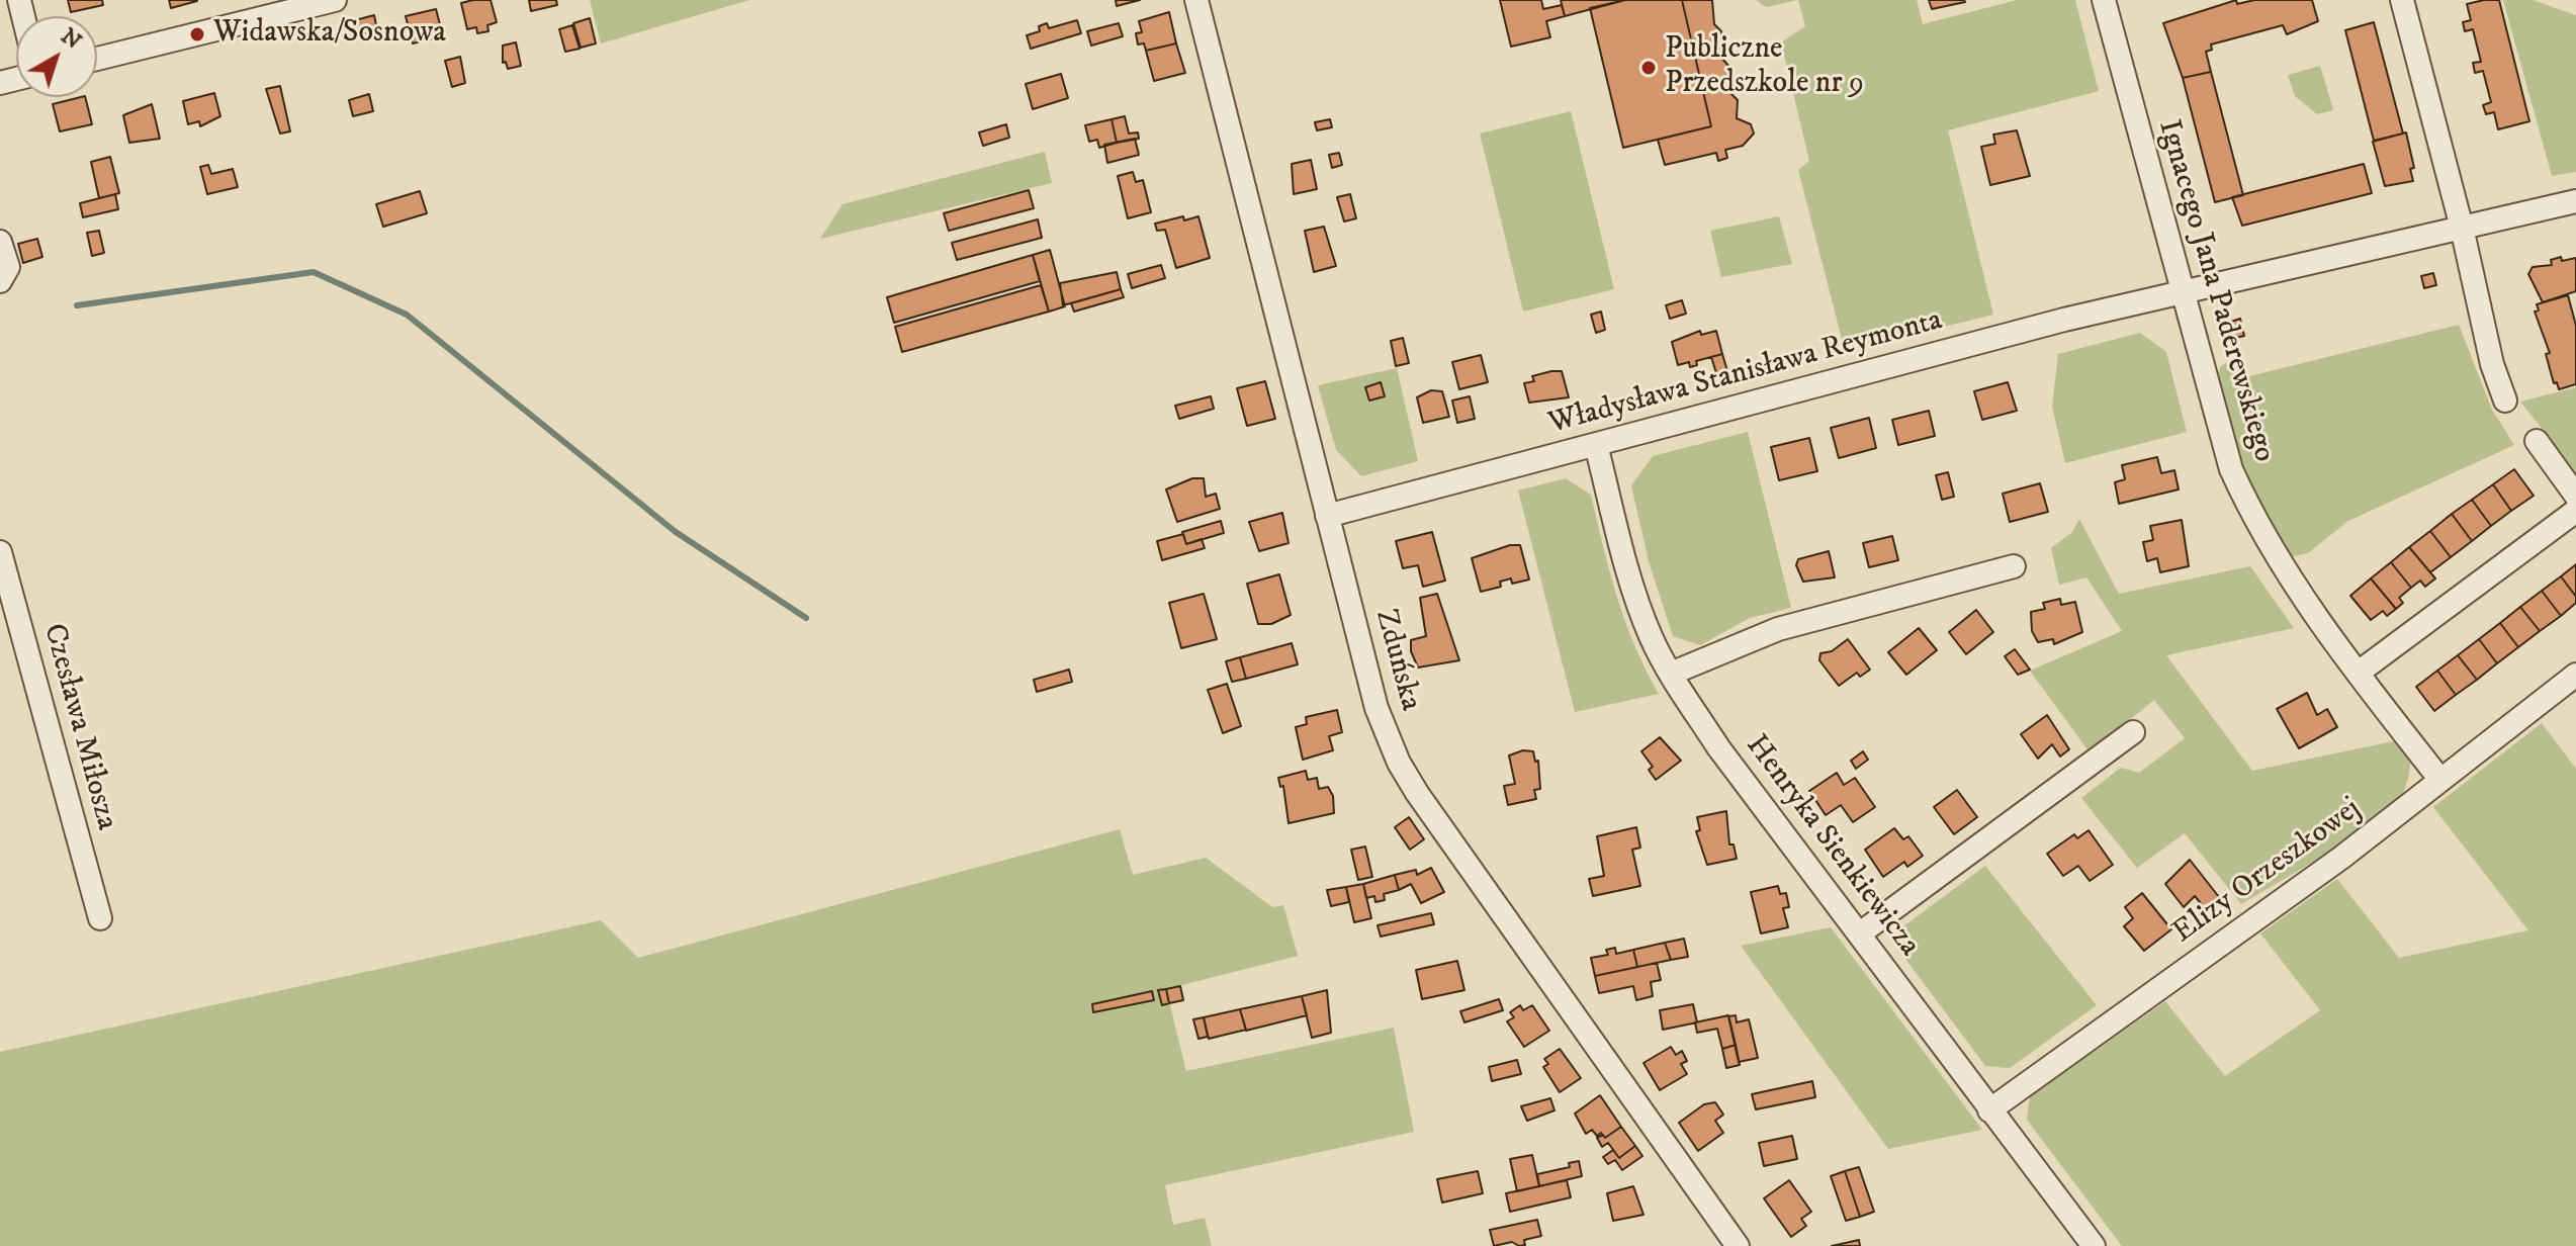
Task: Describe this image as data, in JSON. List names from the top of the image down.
{
  "streets": {
    "street": [
      "Ignacego Jana Paderewskiego",
      "Władysława Stanisława Reymonta",
      "Zduńska",
      "Czesława Miłosza",
      "Henryka Sienkiewicza",
      "Elizy Orzeszkowej"
    ]
  },
  "crossings": [
    ["Ignacego Jana Paderewskiego", "Władysława Stanisława Reymonta"],
    ["Ignacego Jana Paderewskiego", "Elizy Orzeszkowej"],
    ["Władysława Stanisława Reymonta", "Zduńska"],
    ["Władysława Stanisława Reymonta", "Henryka Sienkiewicza"],
    ["Henryka Sienkiewicza", "Elizy Orzeszkowej"]
  ],
  "places": ["Widawska/Sosnowa", "Publiczne Przedszkole nr 9"],
  "north": "top right"
}
